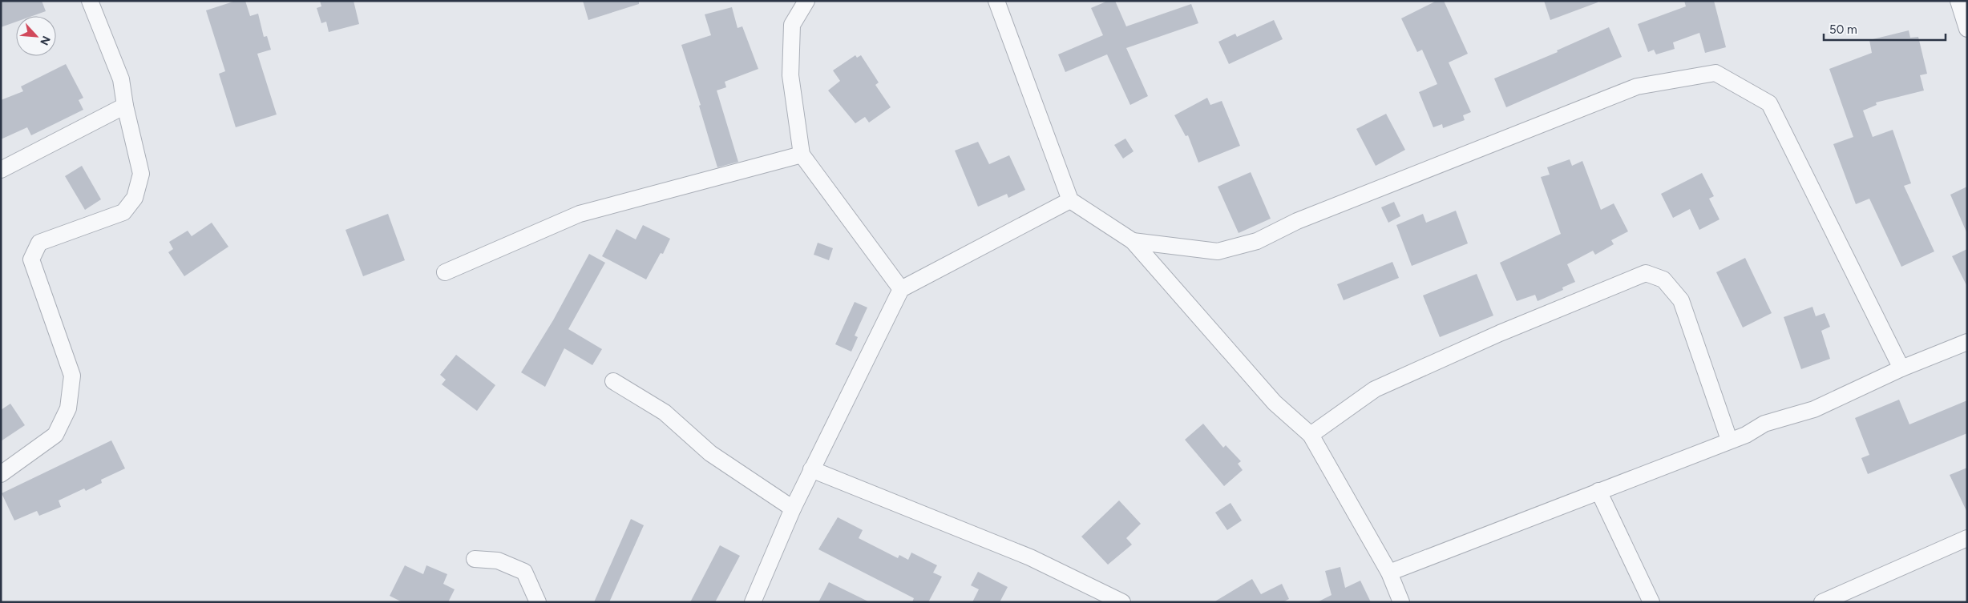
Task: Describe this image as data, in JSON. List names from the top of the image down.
{
  "scale_bar": "50 m",
  "north": "bottom right"
}
